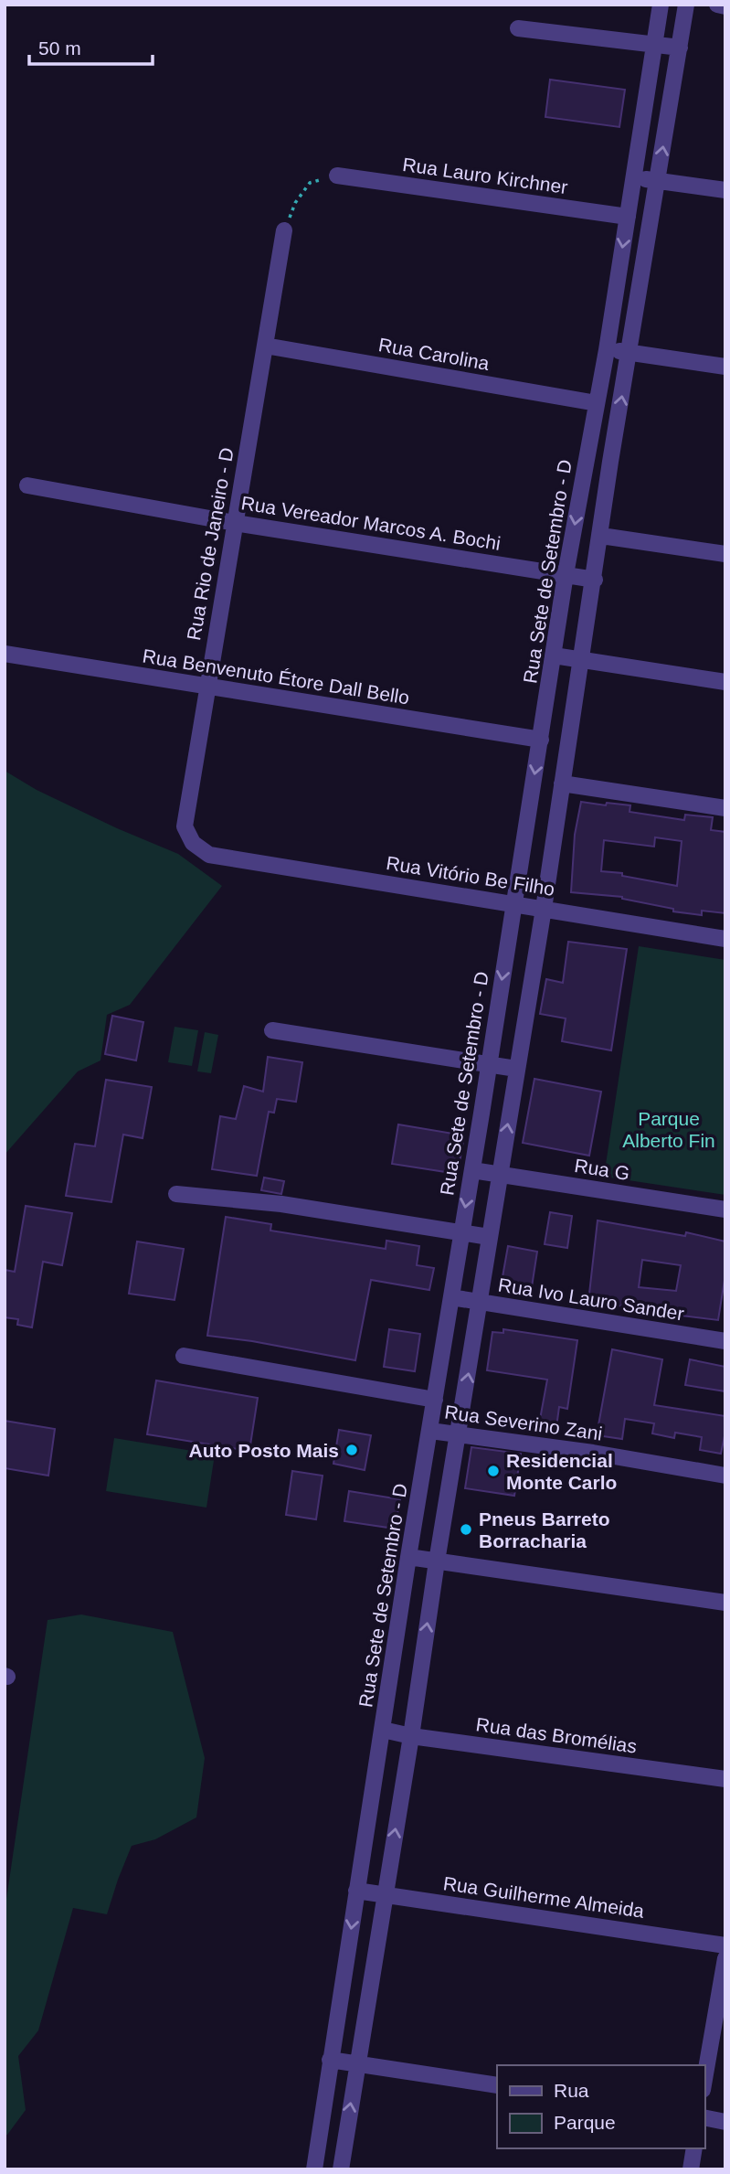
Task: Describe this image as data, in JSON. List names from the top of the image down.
{
  "streets": {
    "street": [
      "Rua Lauro Kirchner",
      "Rua Carolina",
      "Rua Vereador Marcos A. Bochi",
      "Rua Rio de Janeiro - D",
      "Rua Sete de Setembro - D",
      "Rua Benvenuto Étore Dall Bello",
      "Rua Vitório Be Filho",
      "Rua G",
      "Rua Ivo Lauro Sander",
      "Rua Severino Zani",
      "Rua das Bromélias",
      "Rua Guilherme Almeida"
    ]
  },
  "crossings": [
    ["Rua Lauro Kirchner", "Rua Sete de Setembro - D"],
    ["Rua Carolina", "Rua Rio de Janeiro - D"],
    ["Rua Carolina", "Rua Sete de Setembro - D"],
    ["Rua Vereador Marcos A. Bochi", "Rua Rio de Janeiro - D"],
    ["Rua Vereador Marcos A. Bochi", "Rua Sete de Setembro - D"],
    ["Rua Rio de Janeiro - D", "Rua Benvenuto Étore Dall Bello"],
    ["Rua Rio de Janeiro - D", "Rua Vitório Be Filho"],
    ["Rua Sete de Setembro - D", "Rua Benvenuto Étore Dall Bello"],
    ["Rua Sete de Setembro - D", "Rua Vitório Be Filho"],
    ["Rua Sete de Setembro - D", "Rua G"],
    ["Rua Sete de Setembro - D", "Rua Ivo Lauro Sander"],
    ["Rua Sete de Setembro - D", "Rua Severino Zani"],
    ["Rua Sete de Setembro - D", "Rua das Bromélias"],
    ["Rua Sete de Setembro - D", "Rua Guilherme Almeida"]
  ],
  "parks": ["Parque Alberto Fin"],
  "places": ["Auto Posto Mais", "Residencial Monte Carlo", "Pneus Barreto Borracharia"],
  "legend": ["Rua", "Parque"],
  "scale_bar": "50 m"
}
